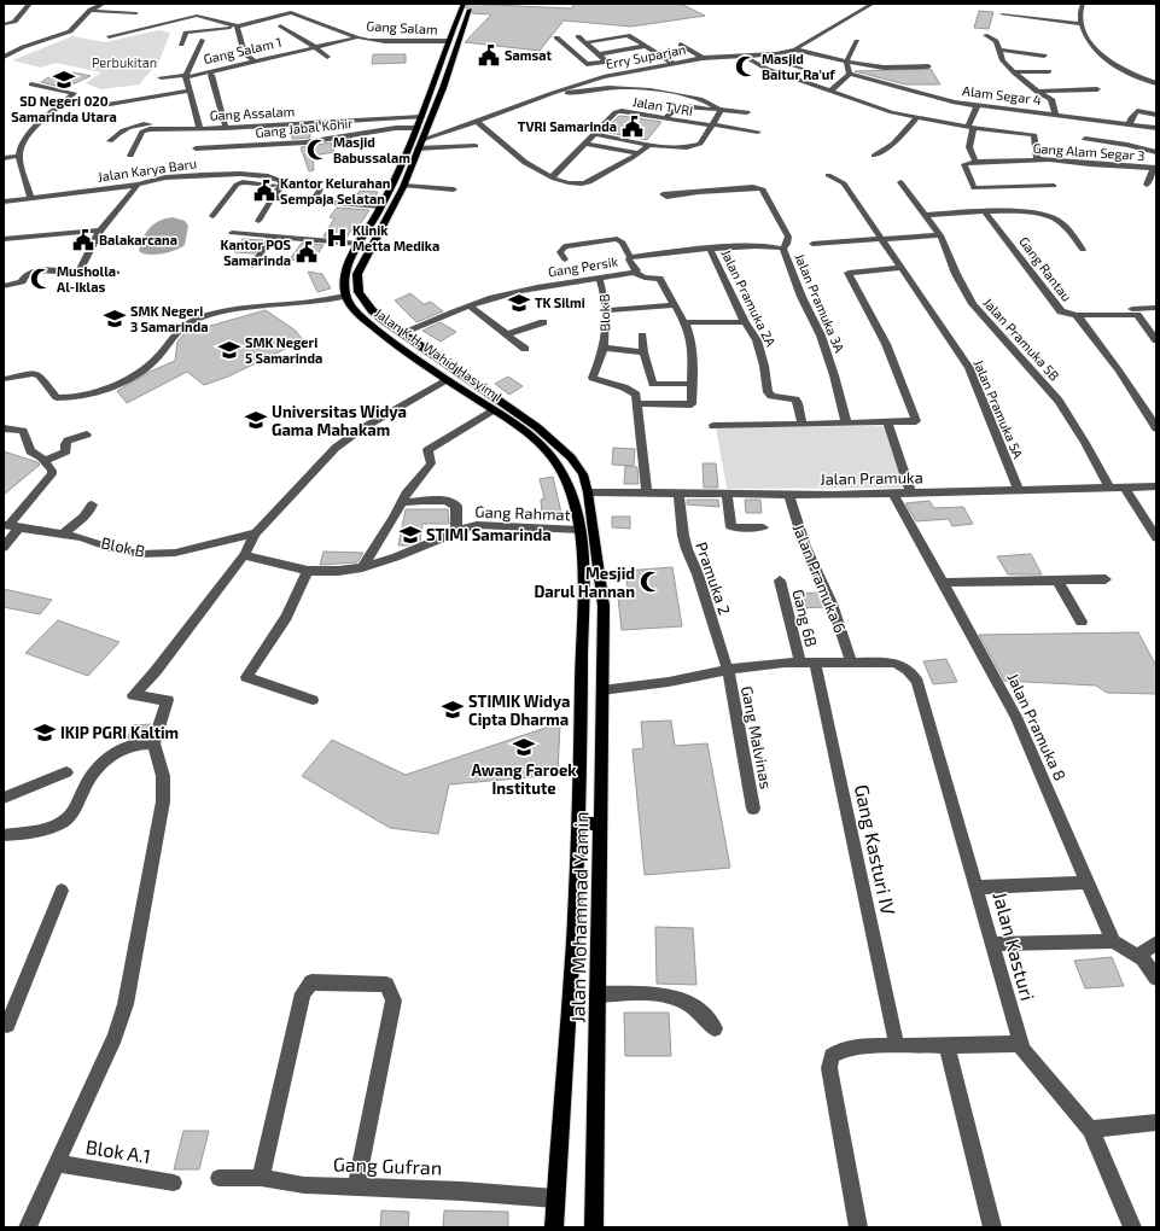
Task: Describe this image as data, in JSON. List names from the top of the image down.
{
  "streets": {
    "main road": ["Jalan K.H. Wahid Hasyim I", "Jalan Mohammad Yamin"],
    "street": [
      "Gang Salam",
      "Gang Salam 1",
      "Erry Suparjan",
      "Alam Segar 4",
      "Jalan TVRI",
      "Gang Assalam",
      "Gang Jabal Kohir",
      "Gang Alam Segar 3",
      "Jalan Karya Baru",
      "Gang Persik",
      "Gang Rantau",
      "Jalan Pramuka 2A",
      "Jalan Pramuka 3A",
      "Blok B",
      "Jalan Pramuka 5B",
      "Jalan Pramuka 5A",
      "Jalan Pramuka",
      "Gang Rahmat",
      "Pramuka 2",
      "Jalan Pramuka 6",
      "Gang 6B",
      "Jalan Pramuka 8",
      "Gang Malvinas",
      "Gang Kasturi IV",
      "Jalan Kasturi",
      "Blok A.1",
      "Gang Gufran"
    ]
  },
  "crossings": [
    ["Gang Salam", "Gang Salam 1"],
    ["Gang Salam 1", "Gang Assalam"],
    ["Erry Suparjan", "Jalan K.H. Wahid Hasyim I"],
    ["Gang Persik", "Jalan Pramuka 2A"],
    ["Gang Persik", "Jalan Pramuka 3A"],
    ["Gang Persik", "Blok B"],
    ["Gang Persik", "Jalan K.H. Wahid Hasyim I"],
    ["Jalan Pramuka 5B", "Jalan Pramuka"],
    ["Jalan K.H. Wahid Hasyim I", "Jalan Pramuka"],
    ["Jalan K.H. Wahid Hasyim I", "Jalan Mohammad Yamin"],
    ["Jalan Pramuka 5A", "Jalan Pramuka"],
    ["Jalan Pramuka", "Pramuka 2"],
    ["Jalan Pramuka", "Jalan Pramuka 6"],
    ["Jalan Pramuka", "Jalan Pramuka 8"],
    ["Jalan Pramuka", "Jalan Mohammad Yamin"],
    ["Gang Rahmat", "Jalan Mohammad Yamin"],
    ["Pramuka 2", "Gang Malvinas"],
    ["Pramuka 2", "Jalan Kasturi"],
    ["Jalan Pramuka 6", "Jalan Kasturi"],
    ["Gang 6B", "Jalan Kasturi"],
    ["Gang Malvinas", "Jalan Kasturi"],
    ["Gang Kasturi IV", "Jalan Kasturi"],
    ["Jalan Mohammad Yamin", "Jalan Kasturi"],
    ["Jalan Mohammad Yamin", "Gang Gufran"]
  ],
  "parks": ["Perbukitan"],
  "places": {
    "public building": [
      "Samsat",
      "TVRI Samarinda",
      "Kantor Kelurahan Sempaja Selatan",
      "Balakarcana",
      "Kantor POS Samarinda"
    ],
    "mosque": [
      "Masjid Baitur Ra'uf",
      "Masjid Babussalam",
      "Musholla Al-Iklas",
      "Mesjid Darul Hannan"
    ],
    "school or university": [
      "SD Negeri 020 Samarinda Utara",
      "TK Silmi",
      "SMK Negeri 3 Samarinda",
      "SMK Negeri 5 Samarinda",
      "Universitas Widya Gama Mahakam",
      "STIMI Samarinda",
      "STIMIK Widya Cipta Dharma",
      "IKIP PGRI Kaltim",
      "Awang Faroek Institute"
    ],
    "hospital": ["Klinik Metta Medika"]
  }
}
